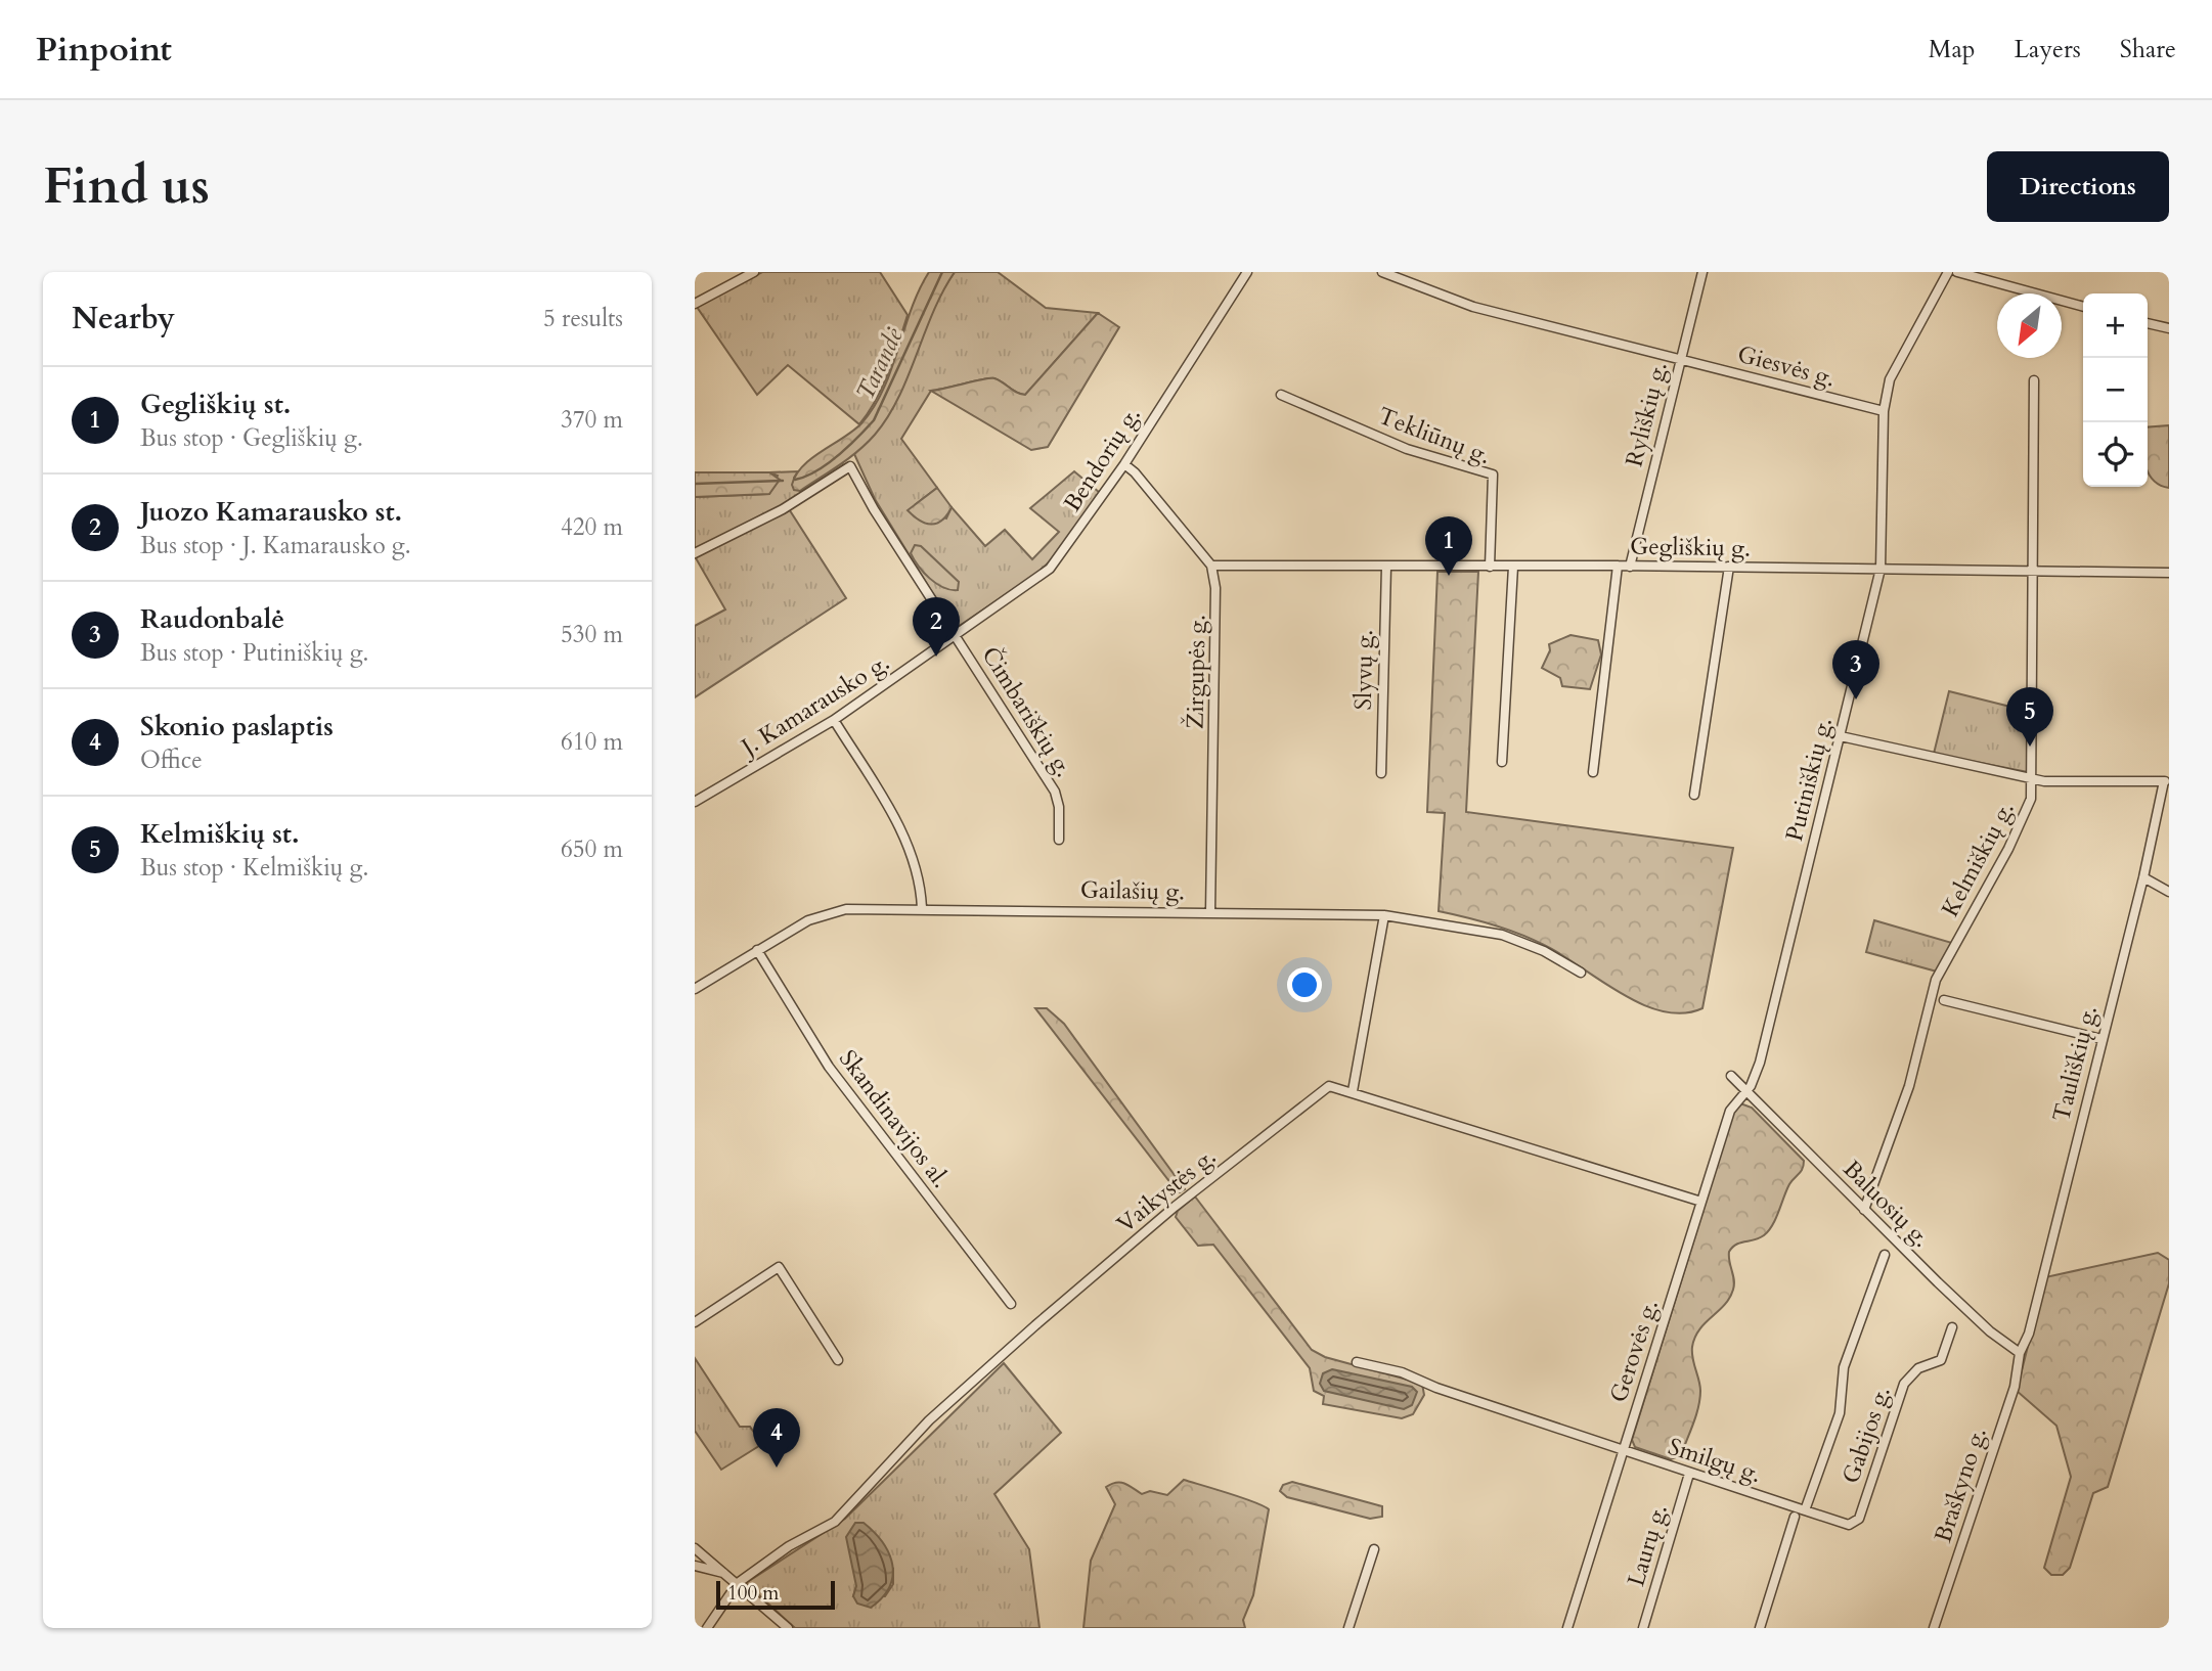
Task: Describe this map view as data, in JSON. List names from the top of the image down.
{
  "streets": {
    "street": [
      "Giesvės g.",
      "Ryliškių g.",
      "Tekliūnų g.",
      "Bendorių g.",
      "Gegliškių g.",
      "Slyvų g.",
      "Žirgupės g.",
      "J. Kamarausko g.",
      "Čimbariškių g.",
      "Putiniškių g.",
      "Kelmiškių g.",
      "Gailašių g.",
      "Tauliškių g.",
      "Skandinavijos al.",
      "Vaikystės g.",
      "Baluosių g.",
      "Gerovės g.",
      "Gabijos g.",
      "Smilgų g.",
      "Braškyno g.",
      "Laurų g."
    ]
  },
  "crossings": [
    ["Giesvės g.", "Ryliškių g."],
    ["Giesvės g.", "Putiniškių g."],
    ["Ryliškių g.", "Gegliškių g."],
    ["Tekliūnų g.", "Gegliškių g."],
    ["Bendorių g.", "J. Kamarausko g."],
    ["Bendorių g.", "Čimbariškių g."],
    ["Gegliškių g.", "Slyvų g."],
    ["Gegliškių g.", "Žirgupės g."],
    ["Gegliškių g.", "Putiniškių g."],
    ["Gegliškių g.", "Kelmiškių g."],
    ["Žirgupės g.", "Gailašių g."],
    ["J. Kamarausko g.", "Čimbariškių g."],
    ["Putiniškių g.", "Baluosių g."],
    ["Putiniškių g.", "Gerovės g."],
    ["Kelmiškių g.", "Baluosių g."],
    ["Gailašių g.", "Skandinavijos al."],
    ["Tauliškių g.", "Baluosių g."],
    ["Tauliškių g.", "Braškyno g."],
    ["Vaikystės g.", "Gerovės g."],
    ["Baluosių g.", "Gerovės g."],
    ["Baluosių g.", "Braškyno g."],
    ["Gerovės g.", "Smilgų g."],
    ["Gabijos g.", "Smilgų g."],
    ["Smilgų g.", "Laurų g."]
  ],
  "water": ["Tarandė"],
  "scale_bar": "100 m",
  "north": "bottom left",
  "page": {
    "header": "Pinpoint",
    "nav": ["Map", "Layers", "Share"],
    "buttons": "Directions",
    "title": "Find us",
    "heading": ["Nearby", "5 results"],
    "map_buttons": ["+", "−"],
    "list": [
      {
        "mark": "1",
        "name": "Gegliškių st.",
        "note": "Bus stop · Gegliškių g.",
        "value": "370 m"
      },
      {
        "mark": "2",
        "name": "Juozo Kamarausko st.",
        "note": "Bus stop · J. Kamarausko g.",
        "value": "420 m"
      },
      {
        "mark": "3",
        "name": "Raudonbalė",
        "note": "Bus stop · Putiniškių g.",
        "value": "530 m"
      },
      {
        "mark": "4",
        "name": "Skonio paslaptis",
        "note": "Office",
        "value": "610 m"
      },
      {
        "mark": "5",
        "name": "Kelmiškių st.",
        "note": "Bus stop · Kelmiškių g.",
        "value": "650 m"
      }
    ],
    "pins": [
      "1",
      "2",
      "3",
      "5",
      "4"
    ],
    "scale": "100 m"
  }
}
